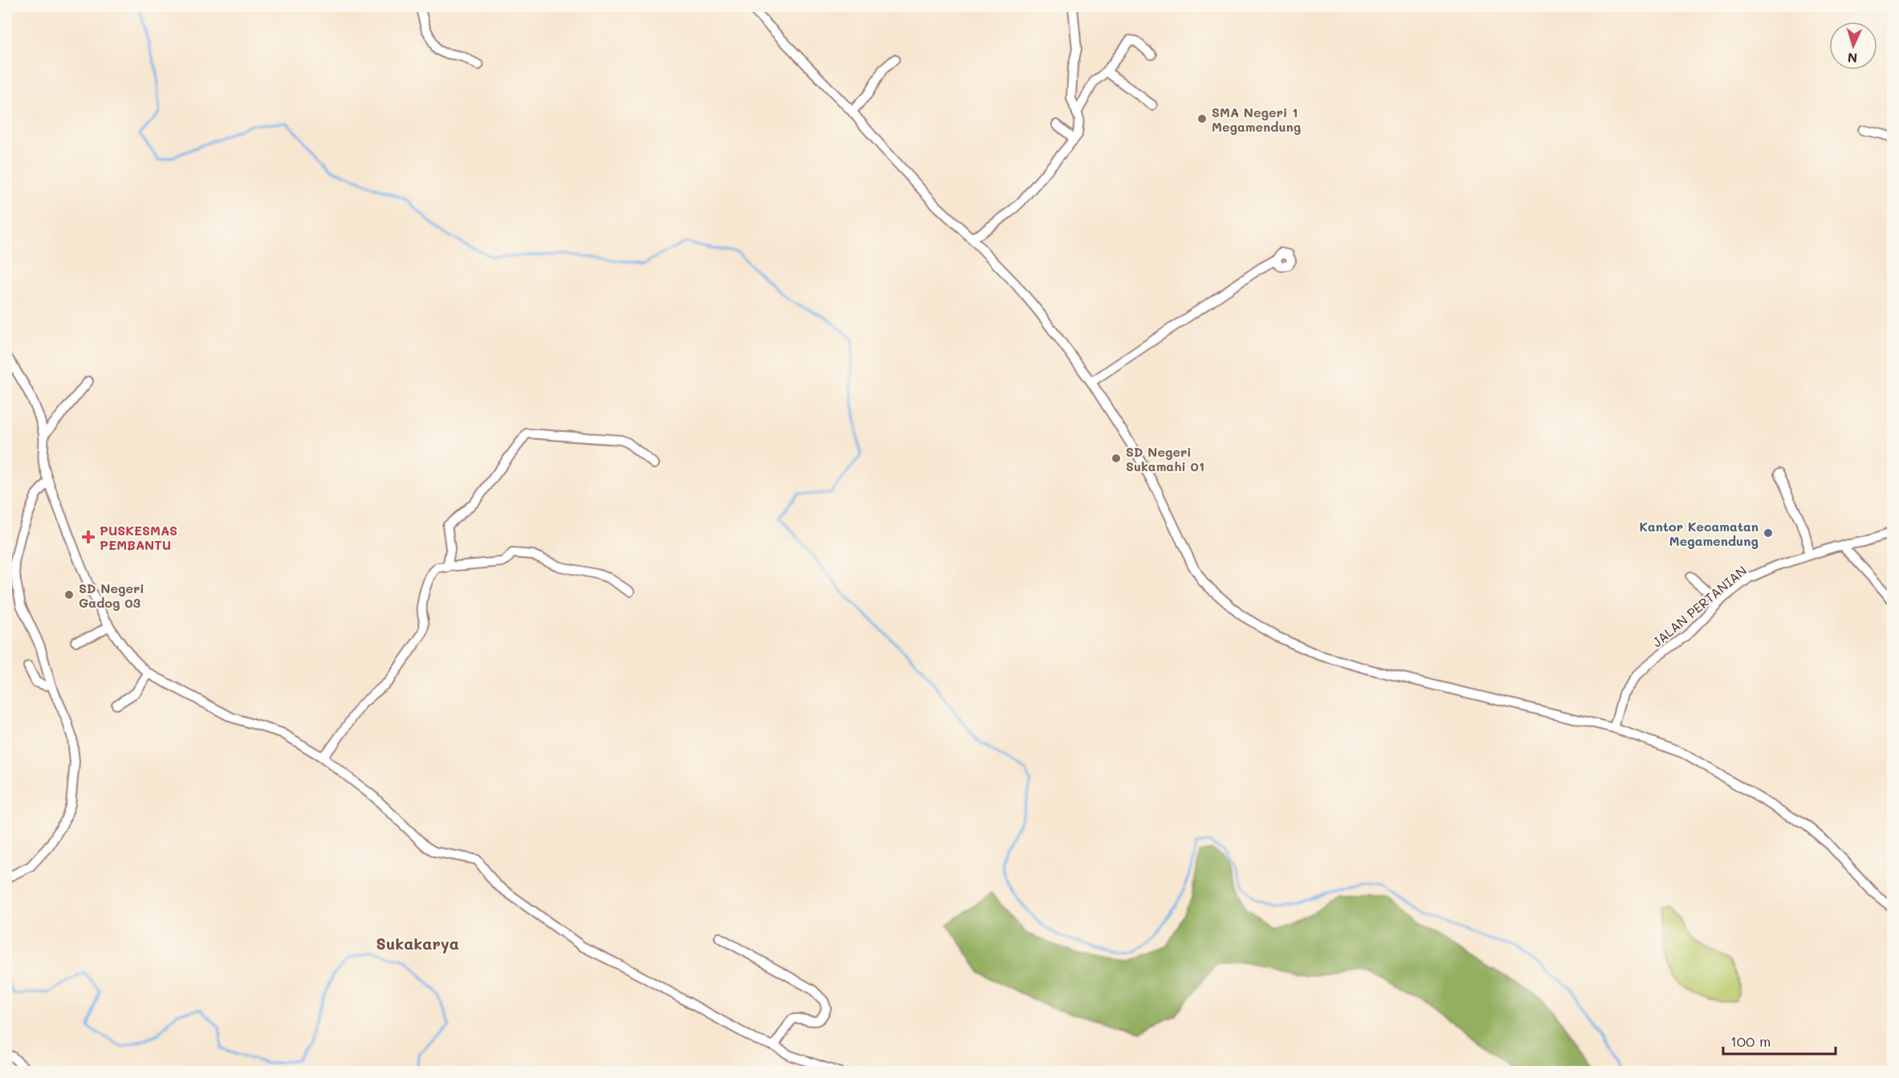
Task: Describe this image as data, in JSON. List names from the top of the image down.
{
  "streets": {
    "street": ["JALAN PERTANIAN"]
  },
  "districts": ["Sukakarya"],
  "places": {
    "other": [
      "SMA Negeri 1 Megamendung",
      "SD Negeri Sukamahi 01",
      "Kantor Kecamatan Megamendung",
      "SD Negeri Gadog 03"
    ],
    "health": ["PUSKESMAS PEMBANTU"]
  },
  "scale_bar": "100 m",
  "north": "bottom"
}
